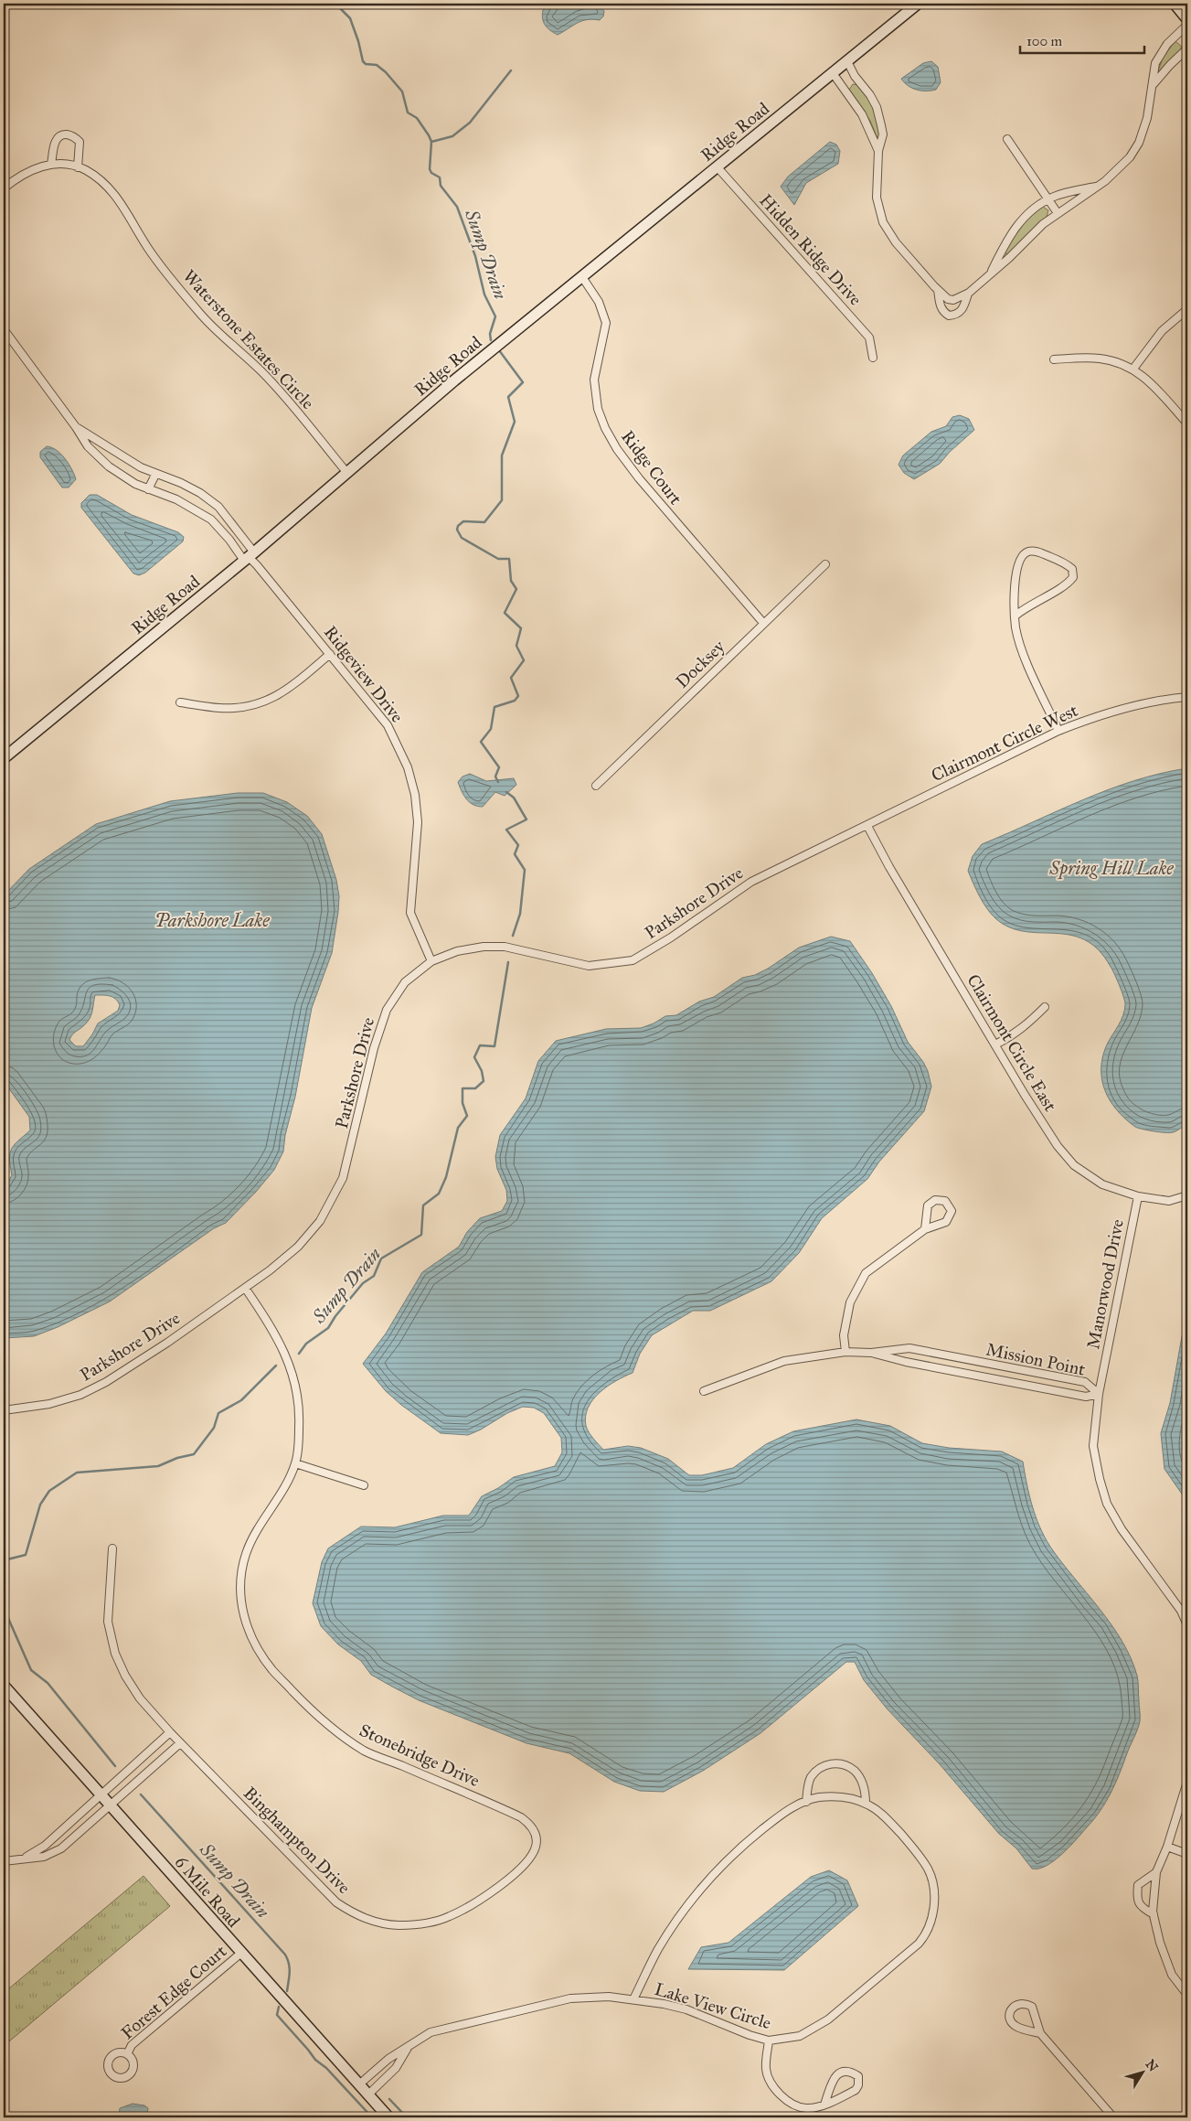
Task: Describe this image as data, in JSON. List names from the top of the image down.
{
  "streets": {
    "street": [
      "Ridge Road",
      "Hidden Ridge Drive",
      "Waterstone Estates Circle",
      "Ridge Court",
      "Docksey",
      "Ridgeview Drive",
      "Clairmont Circle West",
      "Parkshore Drive",
      "Clairmont Circle East",
      "Manorwood Drive",
      "Mission Point",
      "Stonebridge Drive",
      "Binghampton Drive",
      "6 Mile Road",
      "Forest Edge Court",
      "Lake View Circle"
    ]
  },
  "crossings": [
    ["Ridge Road", "Hidden Ridge Drive"],
    ["Ridge Road", "Waterstone Estates Circle"],
    ["Ridge Road", "Ridge Court"],
    ["Ridge Road", "Ridgeview Drive"],
    ["Ridge Court", "Docksey"],
    ["Ridgeview Drive", "Parkshore Drive"],
    ["Clairmont Circle West", "Parkshore Drive"],
    ["Clairmont Circle West", "Clairmont Circle East"],
    ["Parkshore Drive", "Clairmont Circle East"],
    ["Parkshore Drive", "Stonebridge Drive"],
    ["Clairmont Circle East", "Manorwood Drive"],
    ["Manorwood Drive", "Mission Point"],
    ["Stonebridge Drive", "Binghampton Drive"],
    ["6 Mile Road", "Forest Edge Court"],
    ["6 Mile Road", "Lake View Circle"]
  ],
  "water": ["Sump Drain", "Spring Hill Lake", "Parkshore Lake"],
  "scale_bar": "100 m",
  "north": "top right"
}
